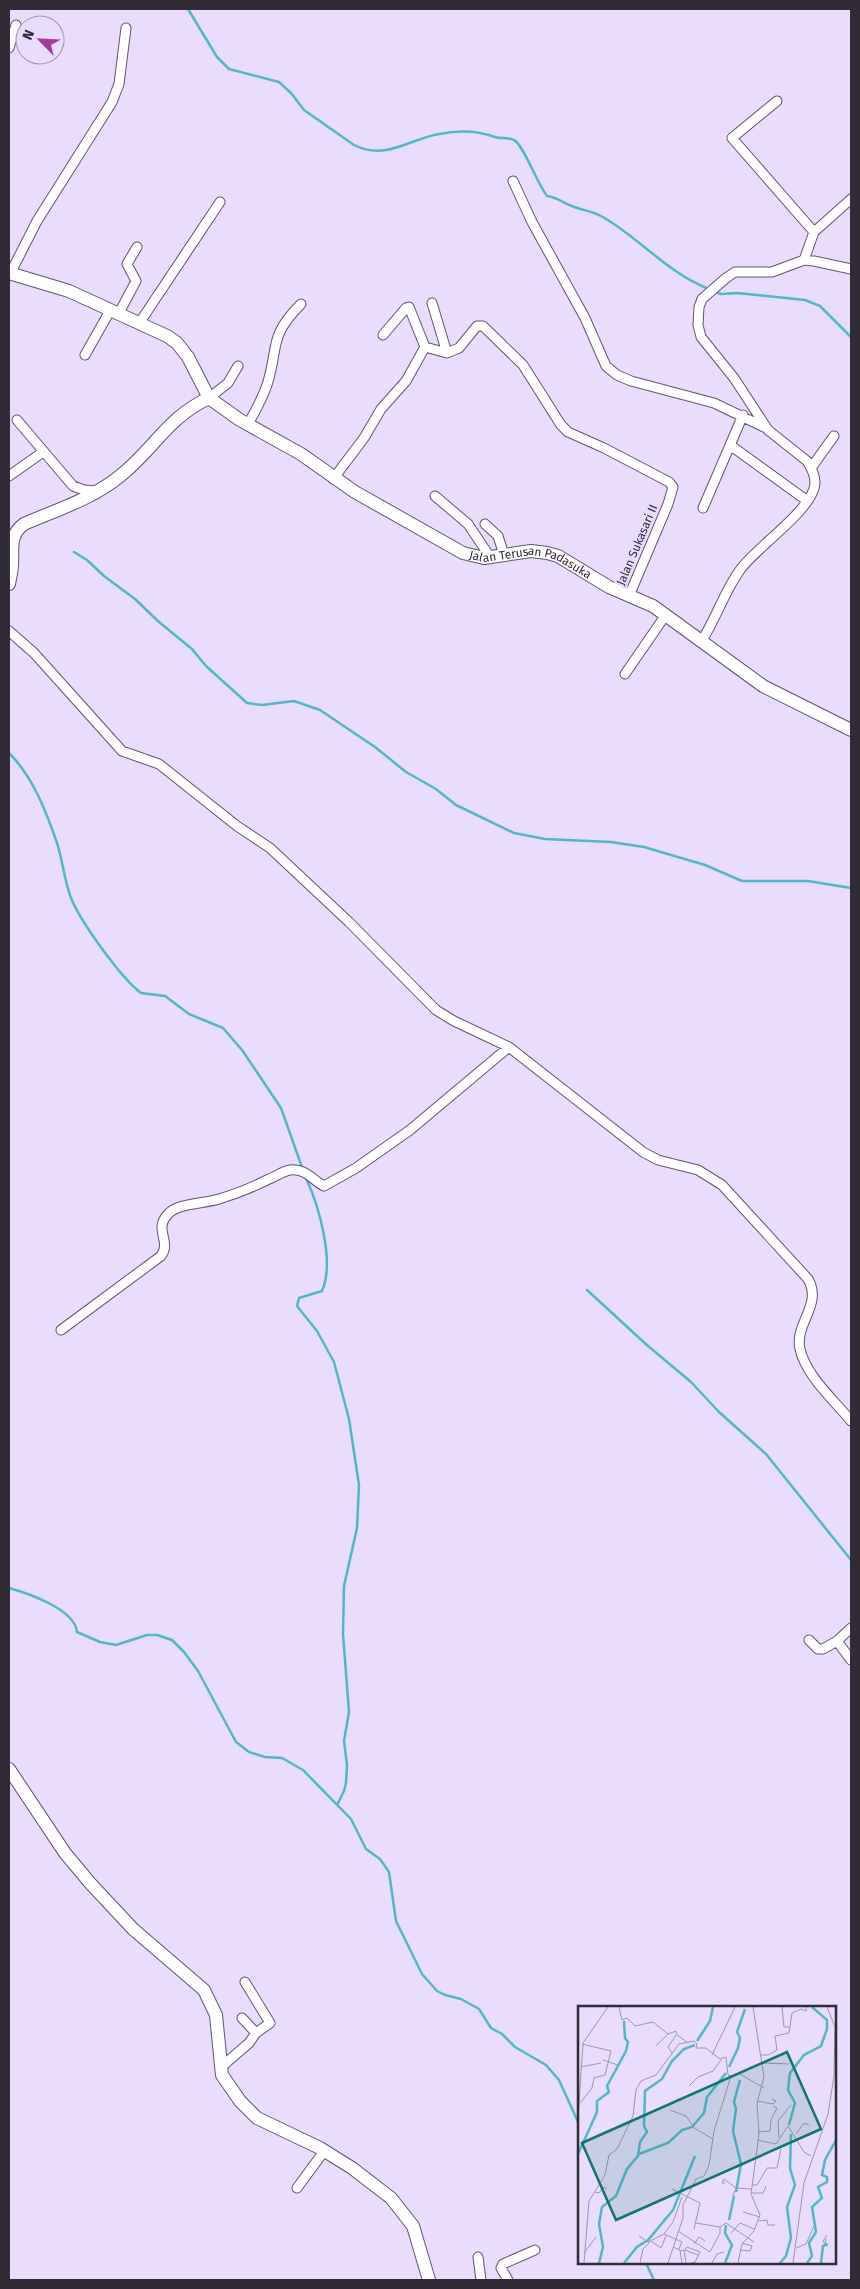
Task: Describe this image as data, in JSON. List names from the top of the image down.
{
  "streets": {
    "street": ["Jalan Sukasari II", "Jalan Terusan Padasuka"]
  },
  "crossings": [
    ["Jalan Sukasari II", "Jalan Terusan Padasuka"]
  ],
  "north": "top left"
}
